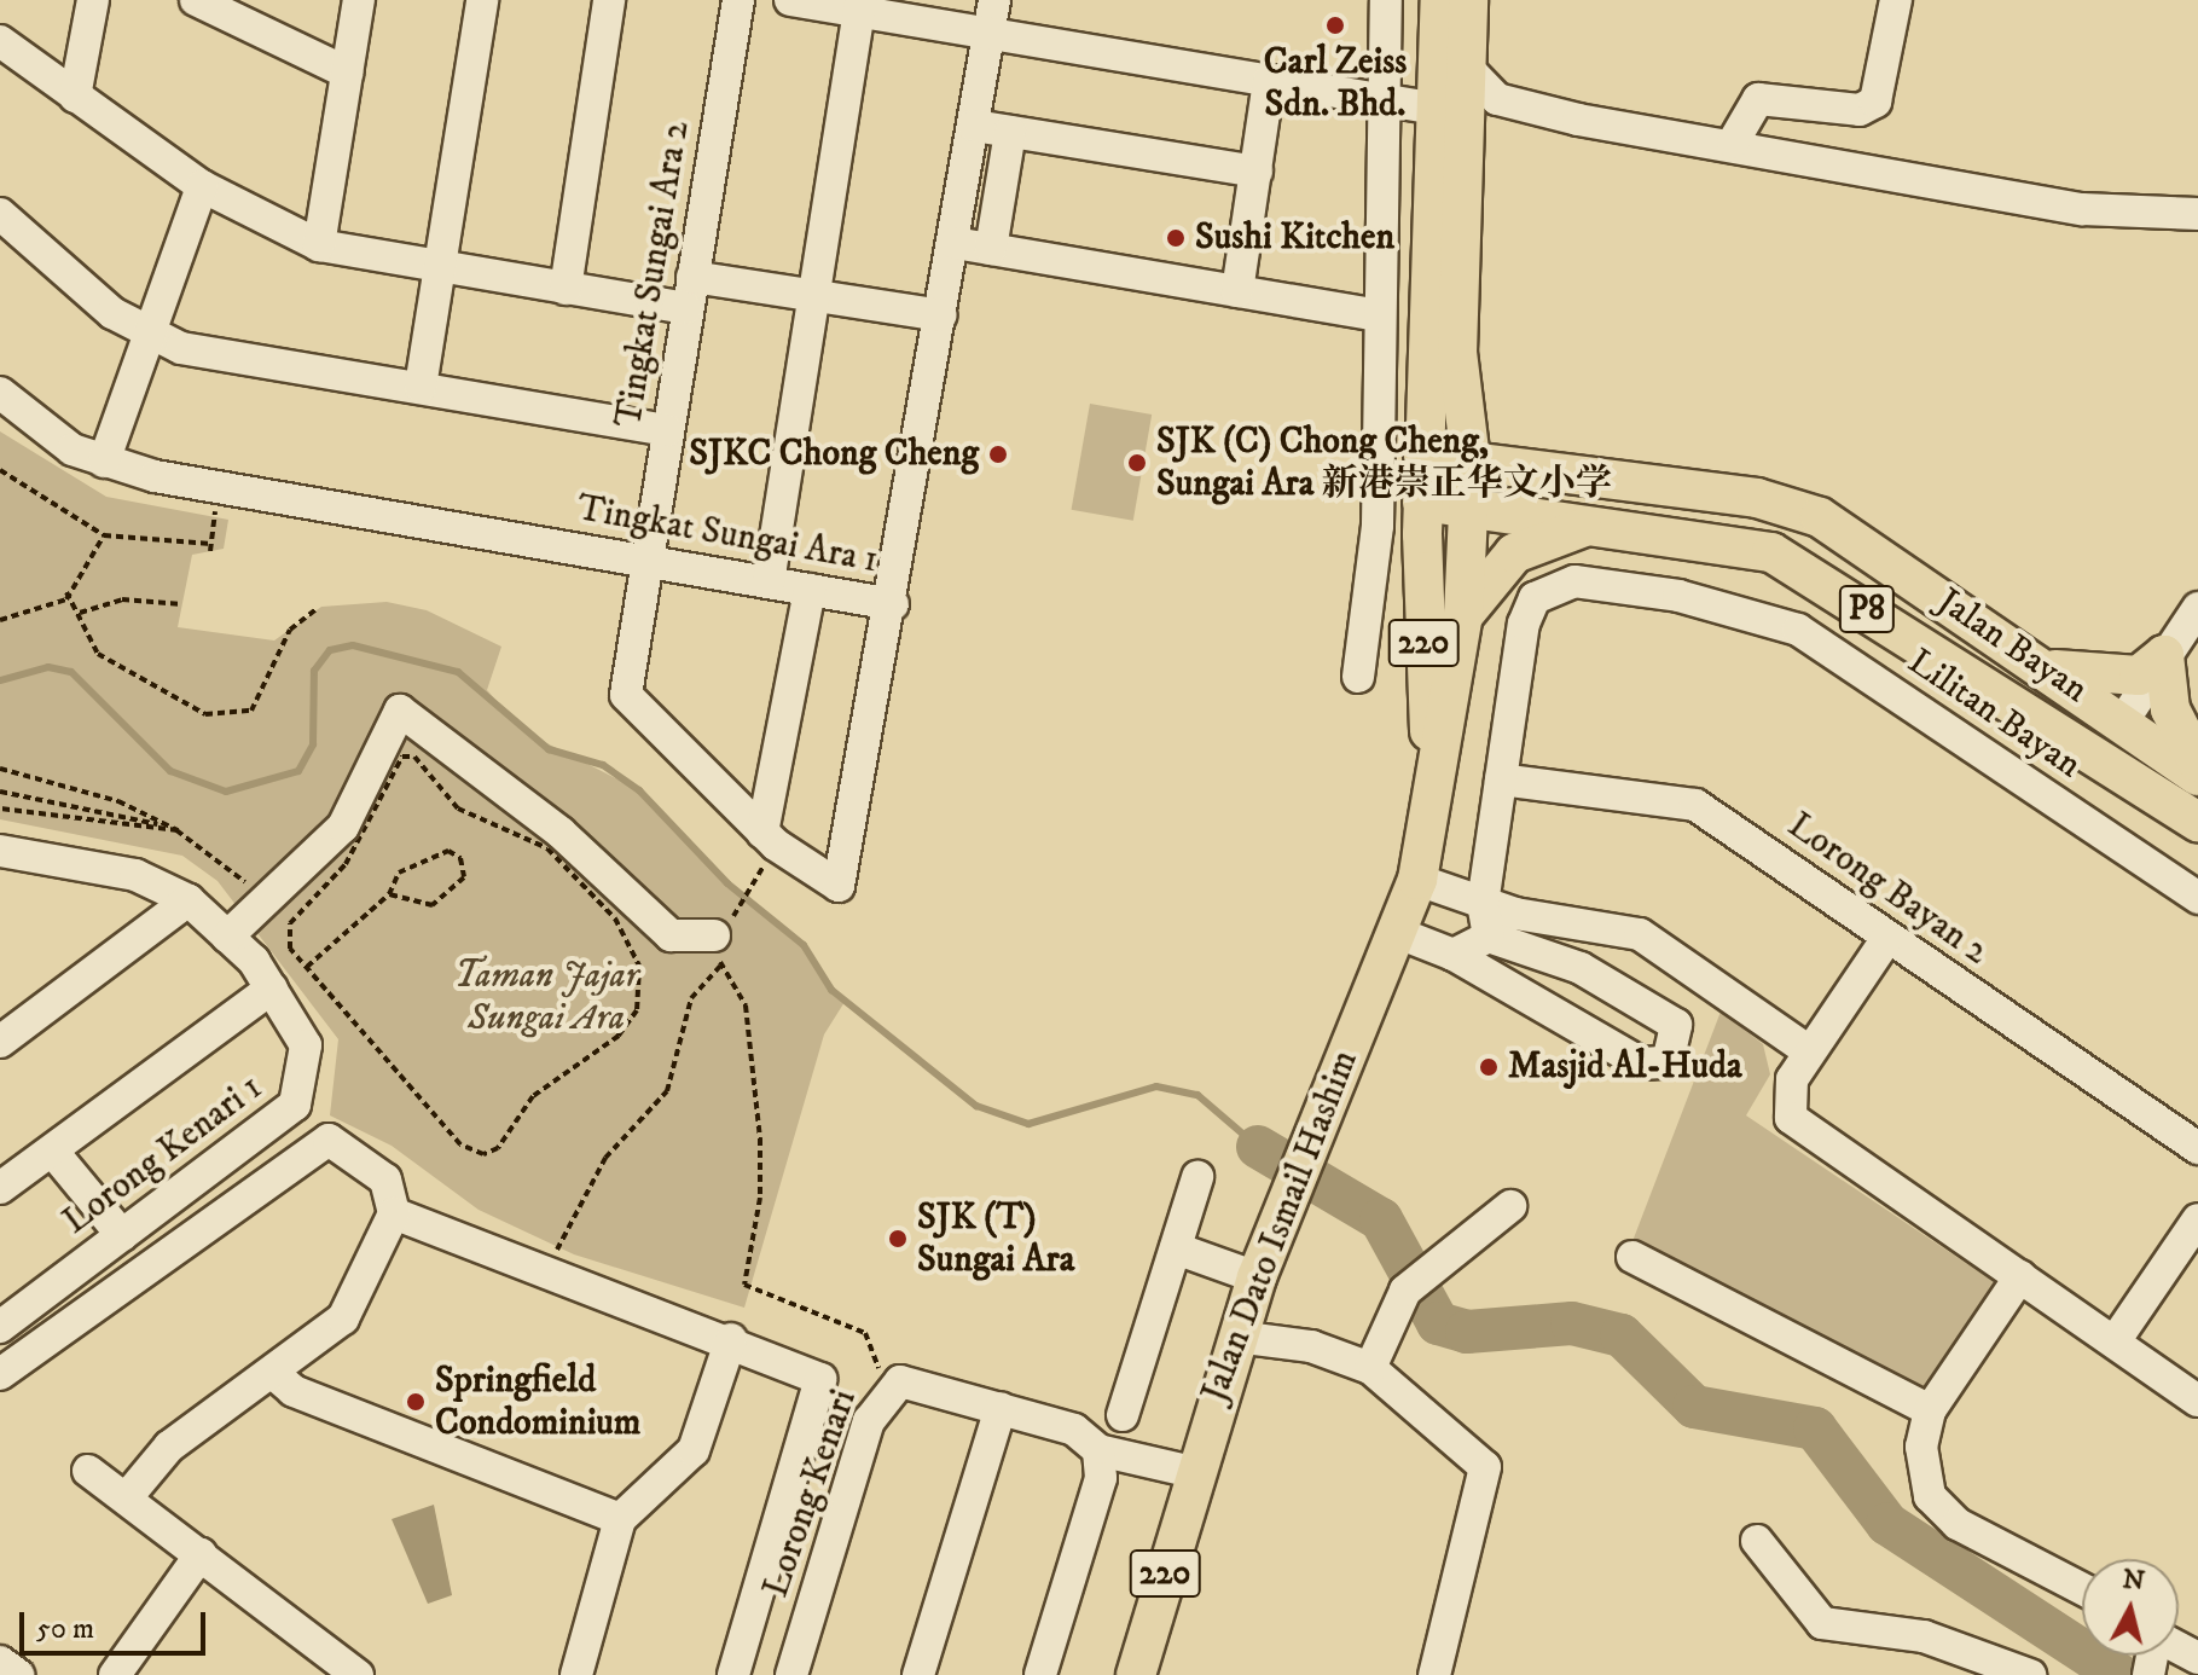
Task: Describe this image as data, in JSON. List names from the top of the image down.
{
  "streets": {
    "main road": [
      "P8",
      "220",
      "Jalan Bayan",
      "Jalan Dato Ismail Hashim"
    ],
    "street": [
      "Tingkat Sungai Ara 2",
      "Tingkat Sungai Ara 1",
      "Lilitan Bayan",
      "Lorong Bayan 2",
      "Lorong Kenari 1",
      "Lorong Kenari"
    ]
  },
  "crossings": [
    ["Tingkat Sungai Ara 2", "Tingkat Sungai Ara 1"],
    ["Jalan Bayan", "Jalan Dato Ismail Hashim"],
    ["Lilitan Bayan", "Lorong Bayan 2"],
    ["Jalan Dato Ismail Hashim", "Lorong Kenari"]
  ],
  "parks": ["Taman Jajar Sungai Ara"],
  "places": [
    "Carl Zeiss Sdn. Bhd.",
    "Sushi Kitchen",
    "SJKC Chong Cheng",
    "SJK (C) Chong Cheng, Sungai Ara 新港崇正华文小学",
    "Masjid Al-Huda",
    "SJK (T) Sungai Ara",
    "Springfield Condominium"
  ],
  "scale_bar": "50 m",
  "north": "top"
}
